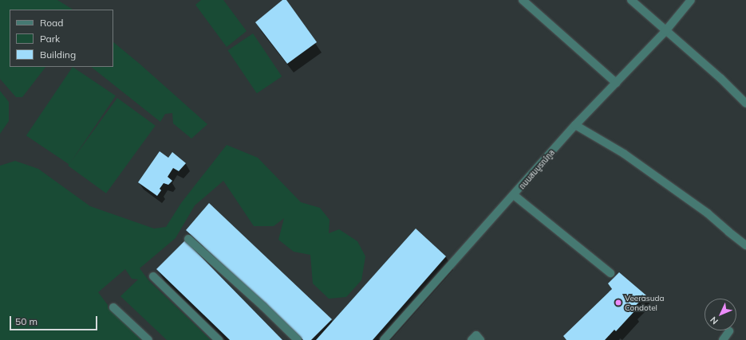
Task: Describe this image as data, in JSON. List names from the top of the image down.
{
  "streets": {
    "street": ["ถนนสมบูรณ์กูล"]
  },
  "places": ["Veerasuda Condotel"],
  "legend": ["Road", "Park", "Building"],
  "scale_bar": "50 m",
  "north": "bottom left"
}
